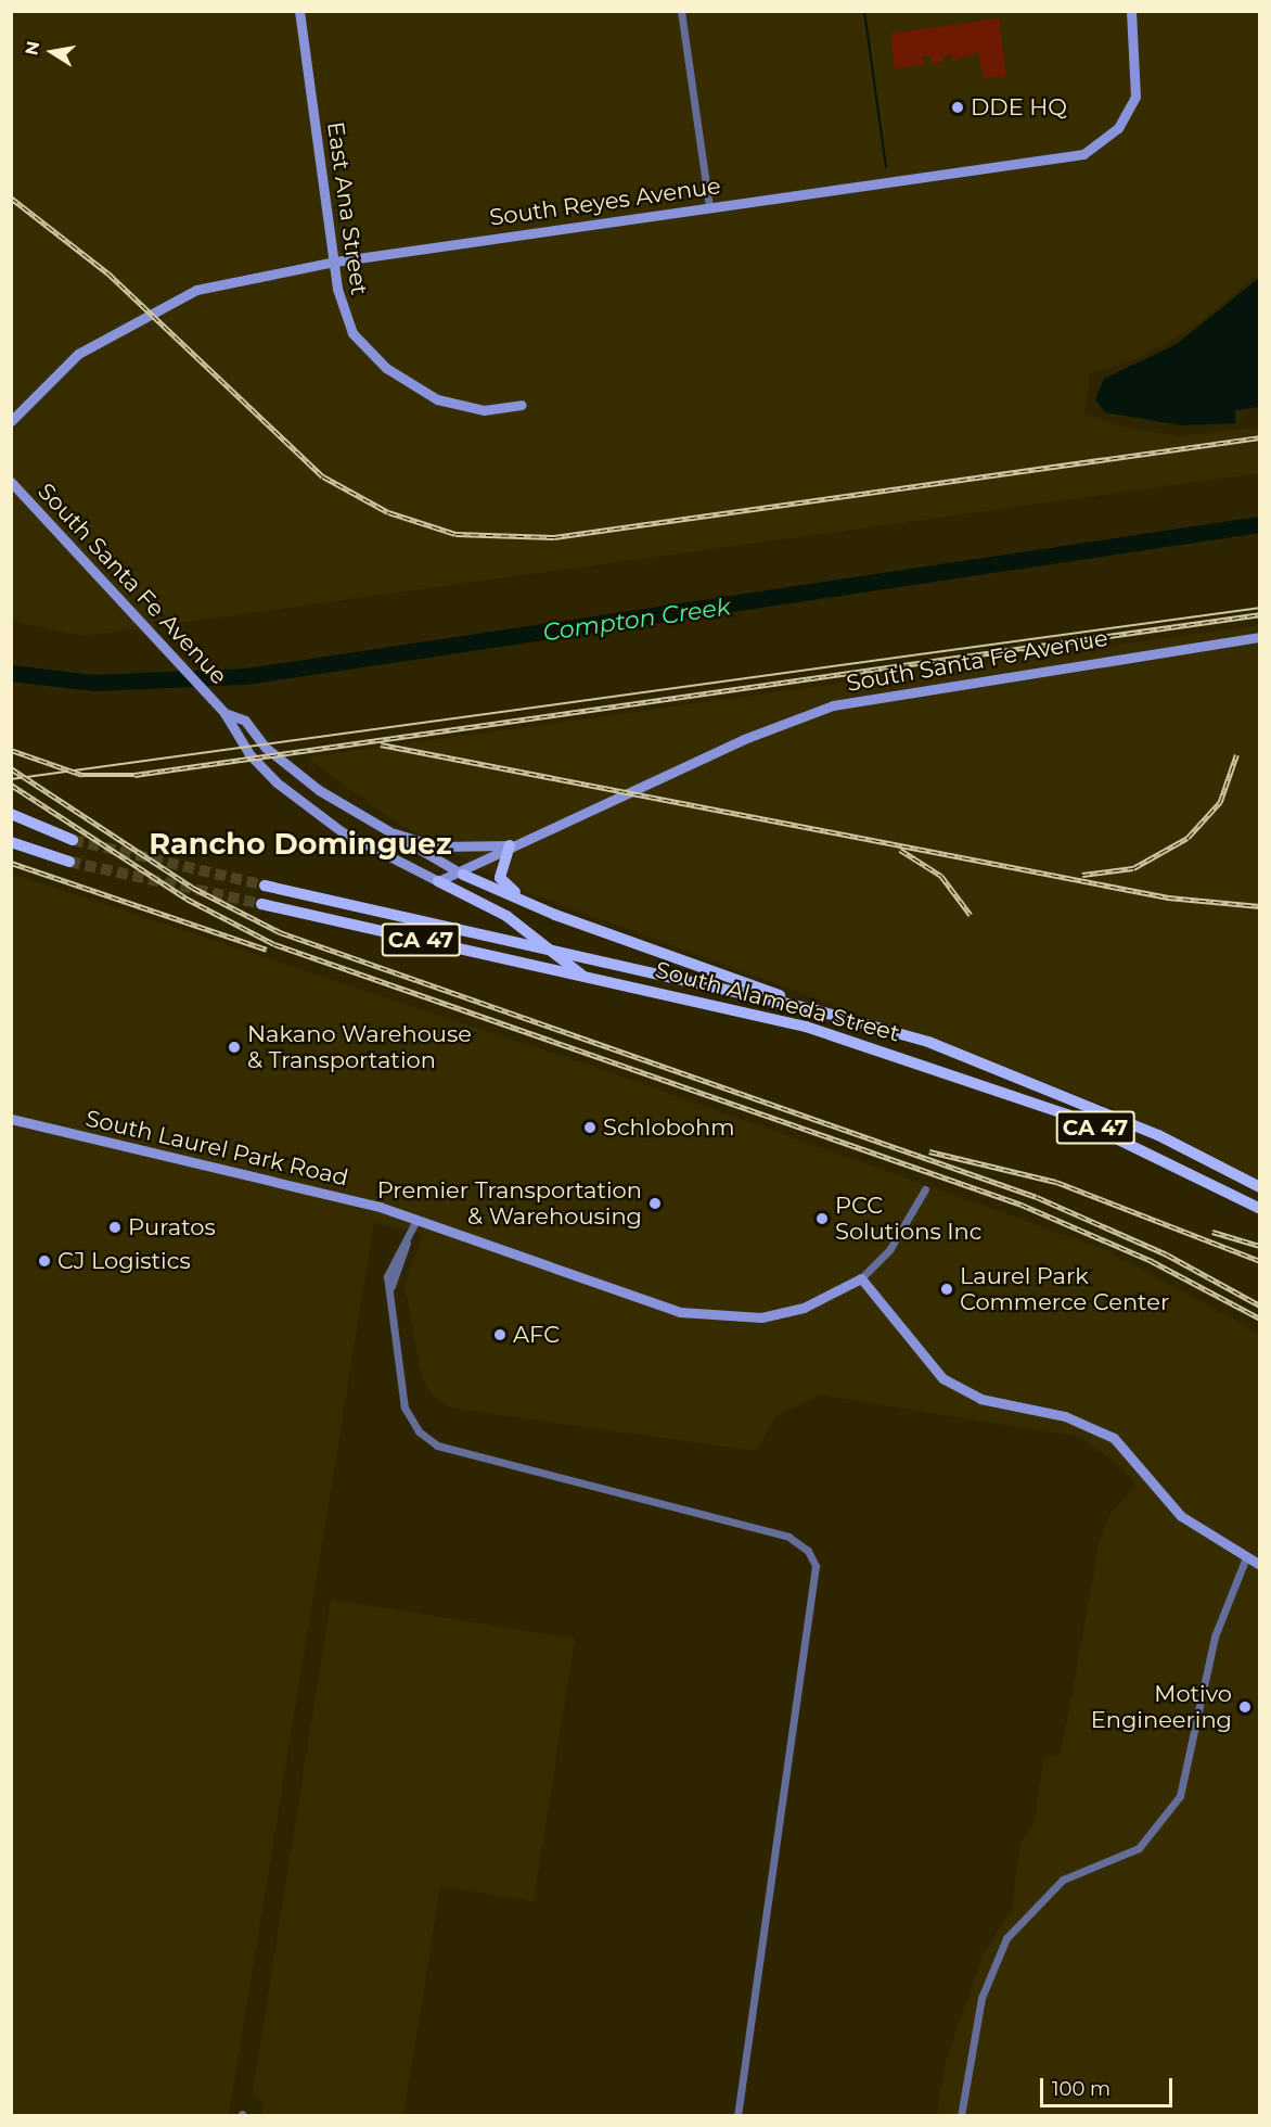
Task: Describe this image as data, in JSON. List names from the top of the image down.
{
  "streets": {
    "main road": ["CA 47", "South Alameda Street"],
    "street": [
      "South Reyes Avenue",
      "East Ana Street",
      "South Santa Fe Avenue",
      "South Laurel Park Road"
    ]
  },
  "crossings": [
    ["South Reyes Avenue", "East Ana Street"]
  ],
  "districts": ["Rancho Dominguez"],
  "water": ["Compton Creek"],
  "places": [
    "DDE HQ",
    "Nakano Warehouse & Transportation",
    "Schlobohm",
    "Premier Transportation & Warehousing",
    "PCC Solutions Inc",
    "Puratos",
    "CJ Logistics",
    "Laurel Park Commerce Center",
    "AFC",
    "Motivo Engineering"
  ],
  "scale_bar": "100 m",
  "north": "left"
}
